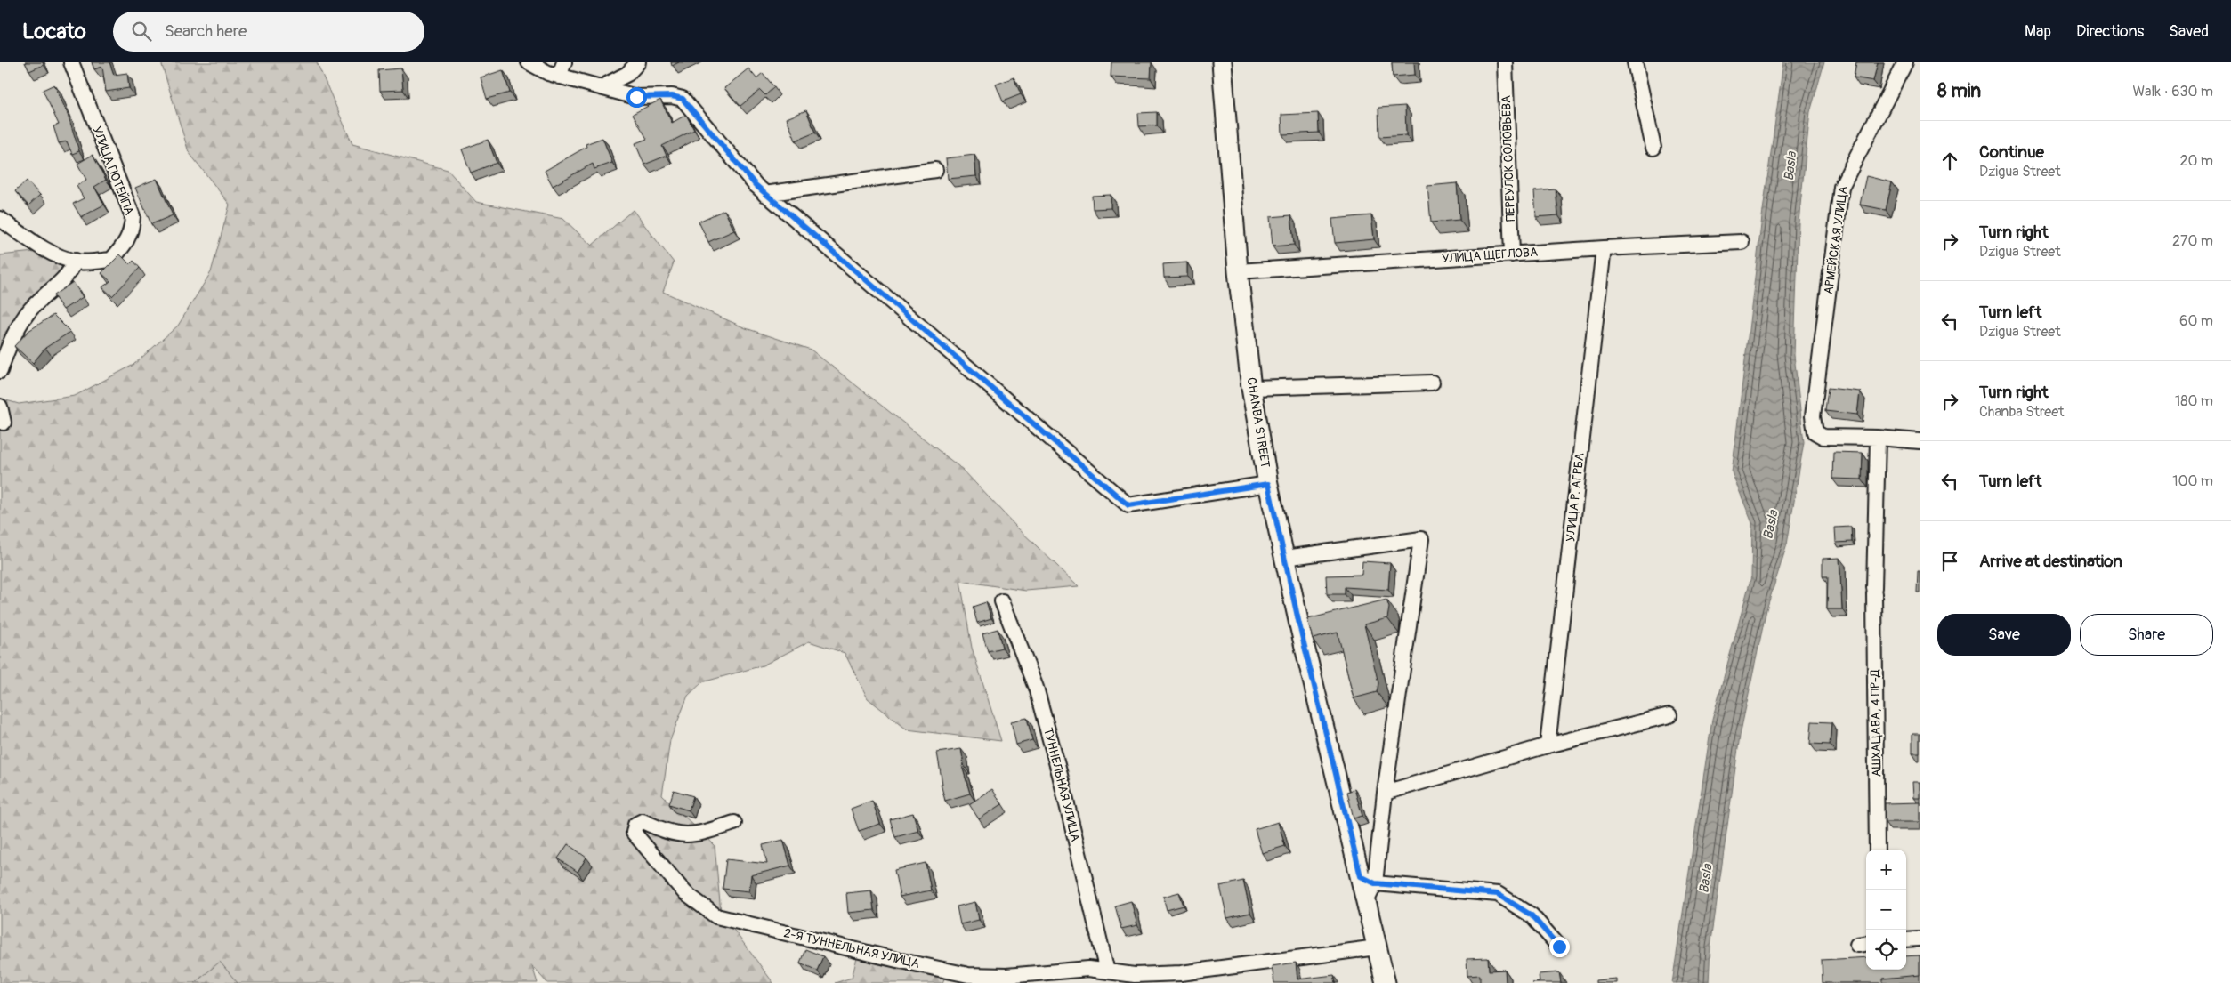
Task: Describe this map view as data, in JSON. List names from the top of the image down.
{
  "streets": {
    "street": [
      "ПЕРЕУЛОК СОЛОВЬЕВА",
      "УЛИЦА ПОТЕЙПА",
      "АРМЕЙСКАЯ УЛИЦА",
      "УЛИЦА ЩЕГЛОВА",
      "CHANBA STREET",
      "УЛИЦА Р. АГРБА",
      "АШХАЦАВА, 4 ПР-Д",
      "ТУННЕЛЬНАЯ УЛИЦА",
      "2-Я ТУННЕЛЬНАЯ УЛИЦА"
    ]
  },
  "crossings": [
    ["ПЕРЕУЛОК СОЛОВЬЕВА", "УЛИЦА ЩЕГЛОВА"],
    ["АРМЕЙСКАЯ УЛИЦА", "АШХАЦАВА, 4 ПР-Д"],
    ["УЛИЦА ЩЕГЛОВА", "CHANBA STREET"],
    ["УЛИЦА ЩЕГЛОВА", "УЛИЦА Р. АГРБА"],
    ["CHANBA STREET", "2-Я ТУННЕЛЬНАЯ УЛИЦА"],
    ["ТУННЕЛЬНАЯ УЛИЦА", "2-Я ТУННЕЛЬНАЯ УЛИЦА"]
  ],
  "water": ["Basla"],
  "page": {
    "header": "Locato",
    "search": "Search here",
    "nav": ["Map", "Directions", "Saved"],
    "heading": ["8 min", "Walk · 630 m"],
    "list": [
      ["Continue", "Dzigua Street", "20 m"],
      ["Turn right", "Dzigua Street", "270 m"],
      ["Turn left", "Dzigua Street", "60 m"],
      ["Turn right", "Chanba Street", "180 m"],
      ["Turn left", "100 m"],
      "Arrive at destination"
    ],
    "buttons": ["Save", "Share"],
    "map_buttons": ["+", "−"]
  }
}
